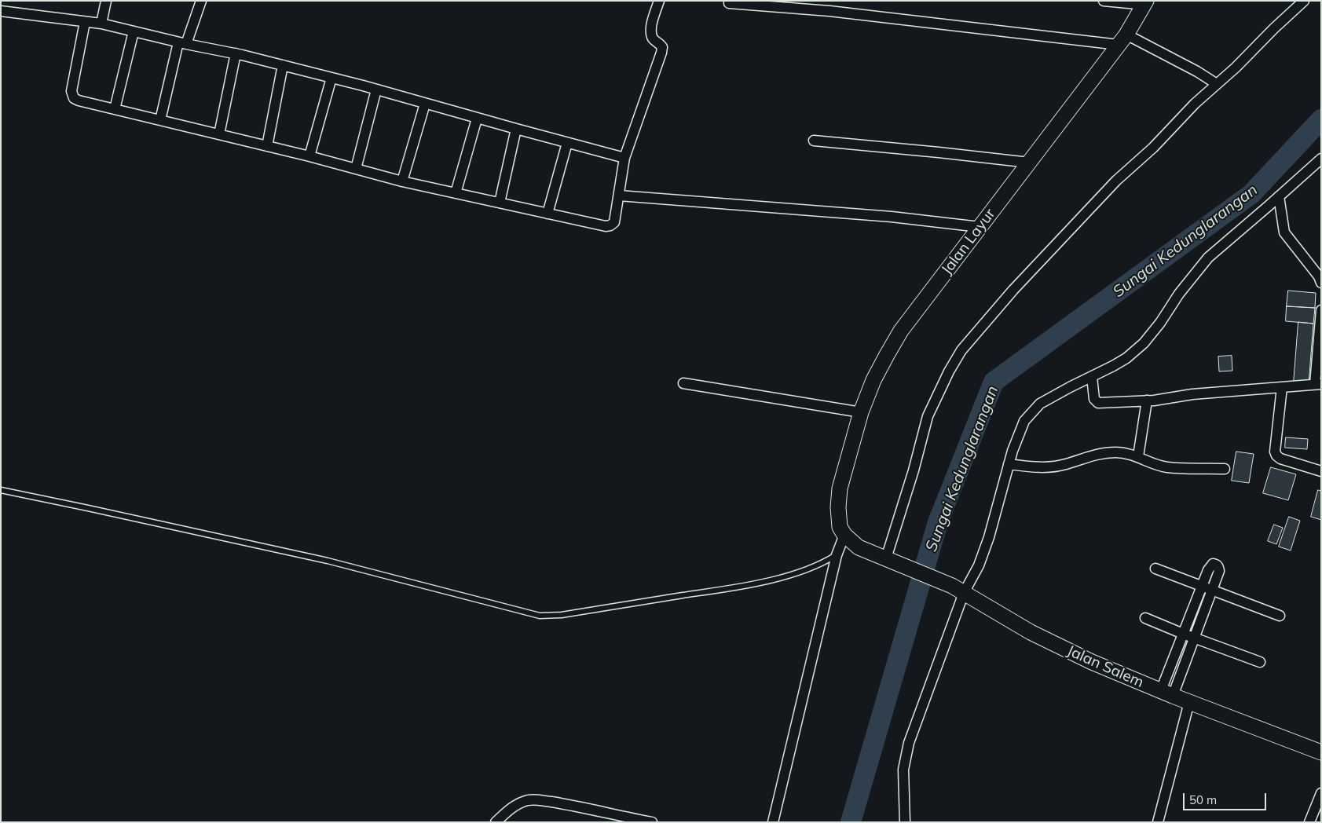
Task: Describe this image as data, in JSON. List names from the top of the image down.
{
  "streets": {
    "street": ["Jalan Layur", "Jalan Salem"]
  },
  "crossings": [
    ["Jalan Layur", "Jalan Salem"]
  ],
  "water": ["Sungai Kedunglarangan"],
  "scale_bar": "50 m"
}
